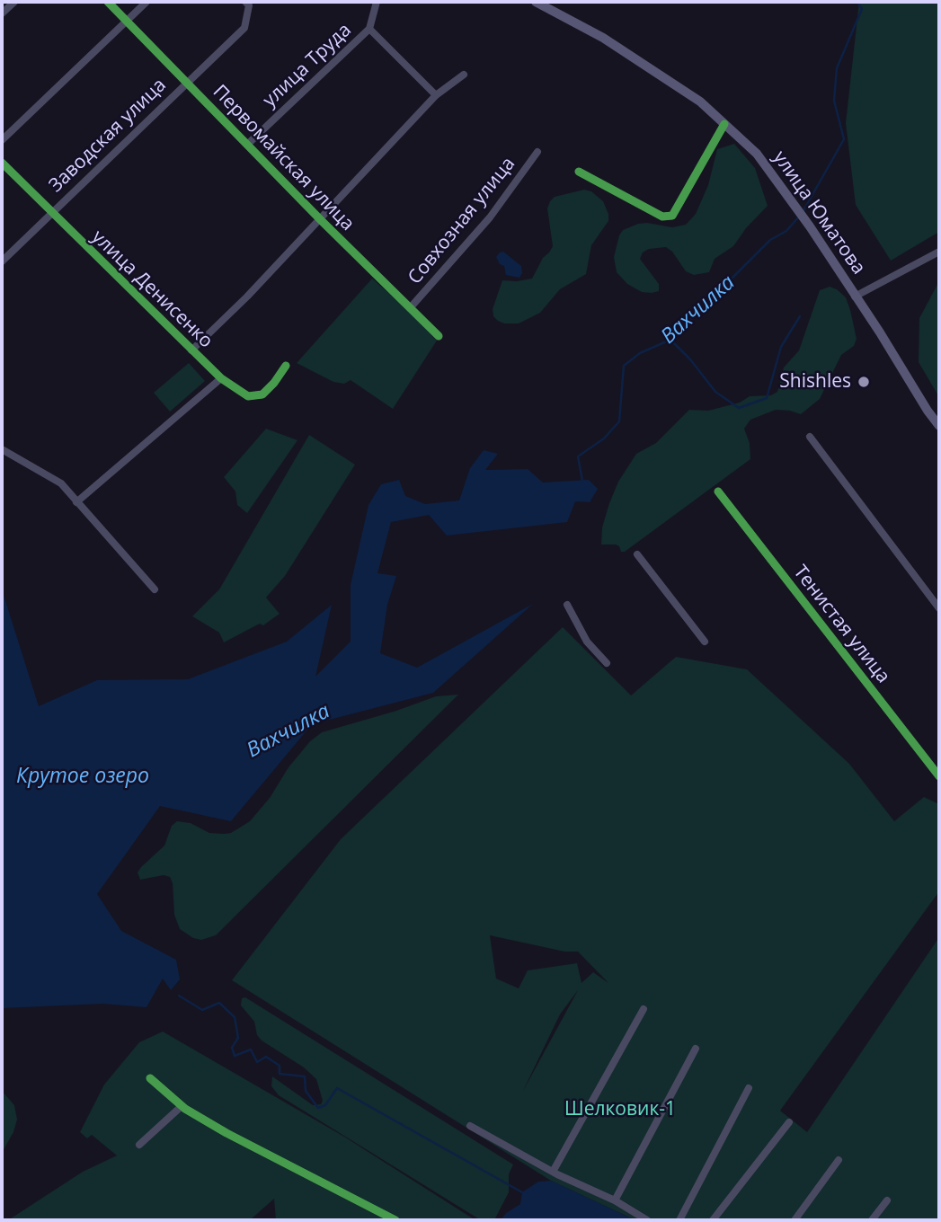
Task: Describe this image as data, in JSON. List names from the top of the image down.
{
  "streets": {
    "main road": ["улица Юматова"],
    "street": [
      "улица Труда",
      "Заводская улица",
      "Первомайская улица",
      "Совхозная улица",
      "улица Денисенко",
      "Тенистая улица"
    ]
  },
  "crossings": [
    ["улица Труда", "Первомайская улица"],
    ["Заводская улица", "Первомайская улица"],
    ["Заводская улица", "улица Денисенко"],
    ["Первомайская улица", "Совхозная улица"]
  ],
  "water": ["Вахчилка", "Крутое озеро"],
  "parks": ["Шелковик-1"],
  "places": ["Shishles"]
}
